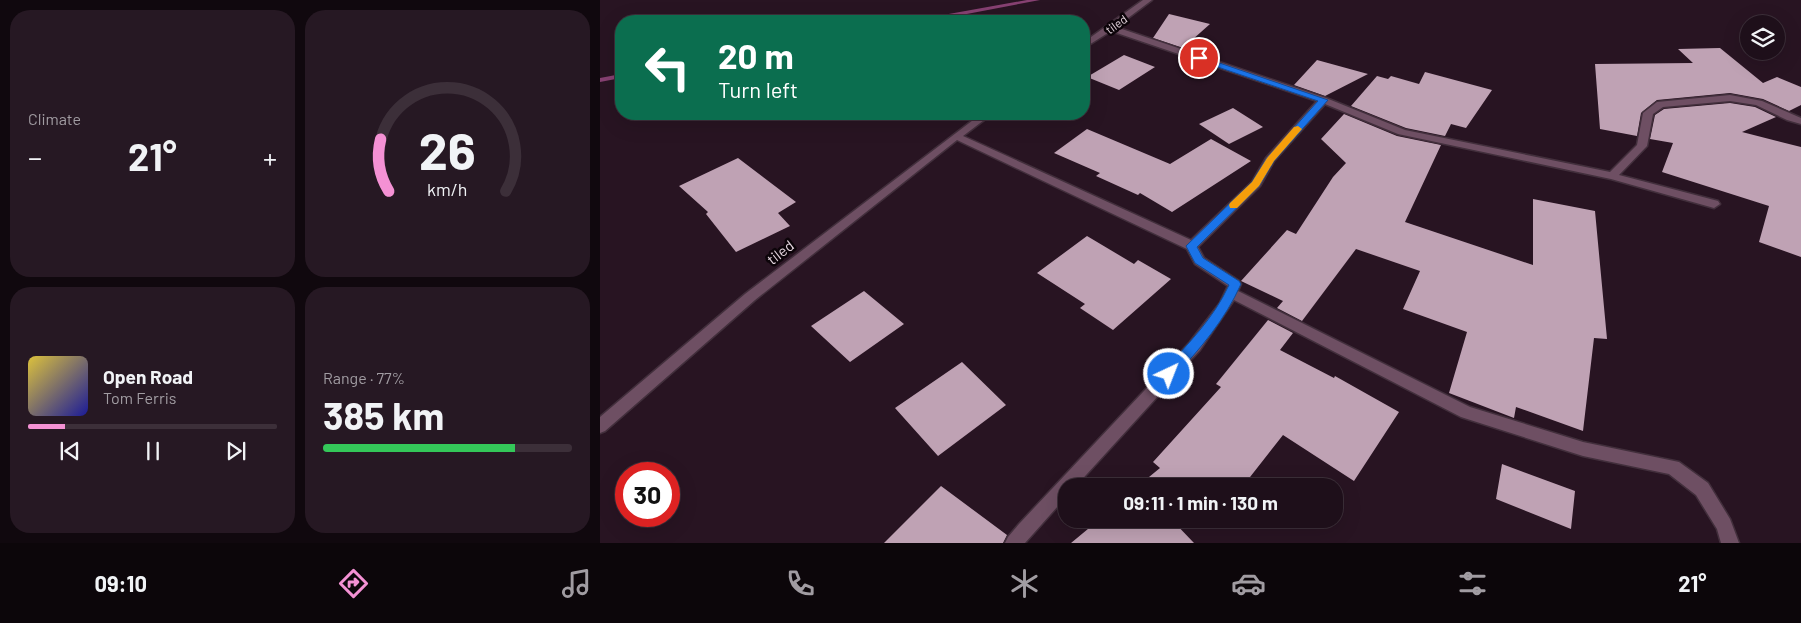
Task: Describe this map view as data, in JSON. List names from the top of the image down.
{
  "streets": {
    "street": ["tiled"]
  },
  "page": {
    "tile": [
      "Climate",
      ["Range · 77%", "385 km"]
    ],
    "turn": ["20 m", "Turn left"],
    "heat": ["−", "21°", "+"],
    "song": ["Open Road", "Tom Ferris"],
    "limit": "30",
    "trip": "09:11 · 1 min · 130 m",
    "tabs": ["09:10", "21°"],
    "gauge": ["26", "km/h"]
  }
}
